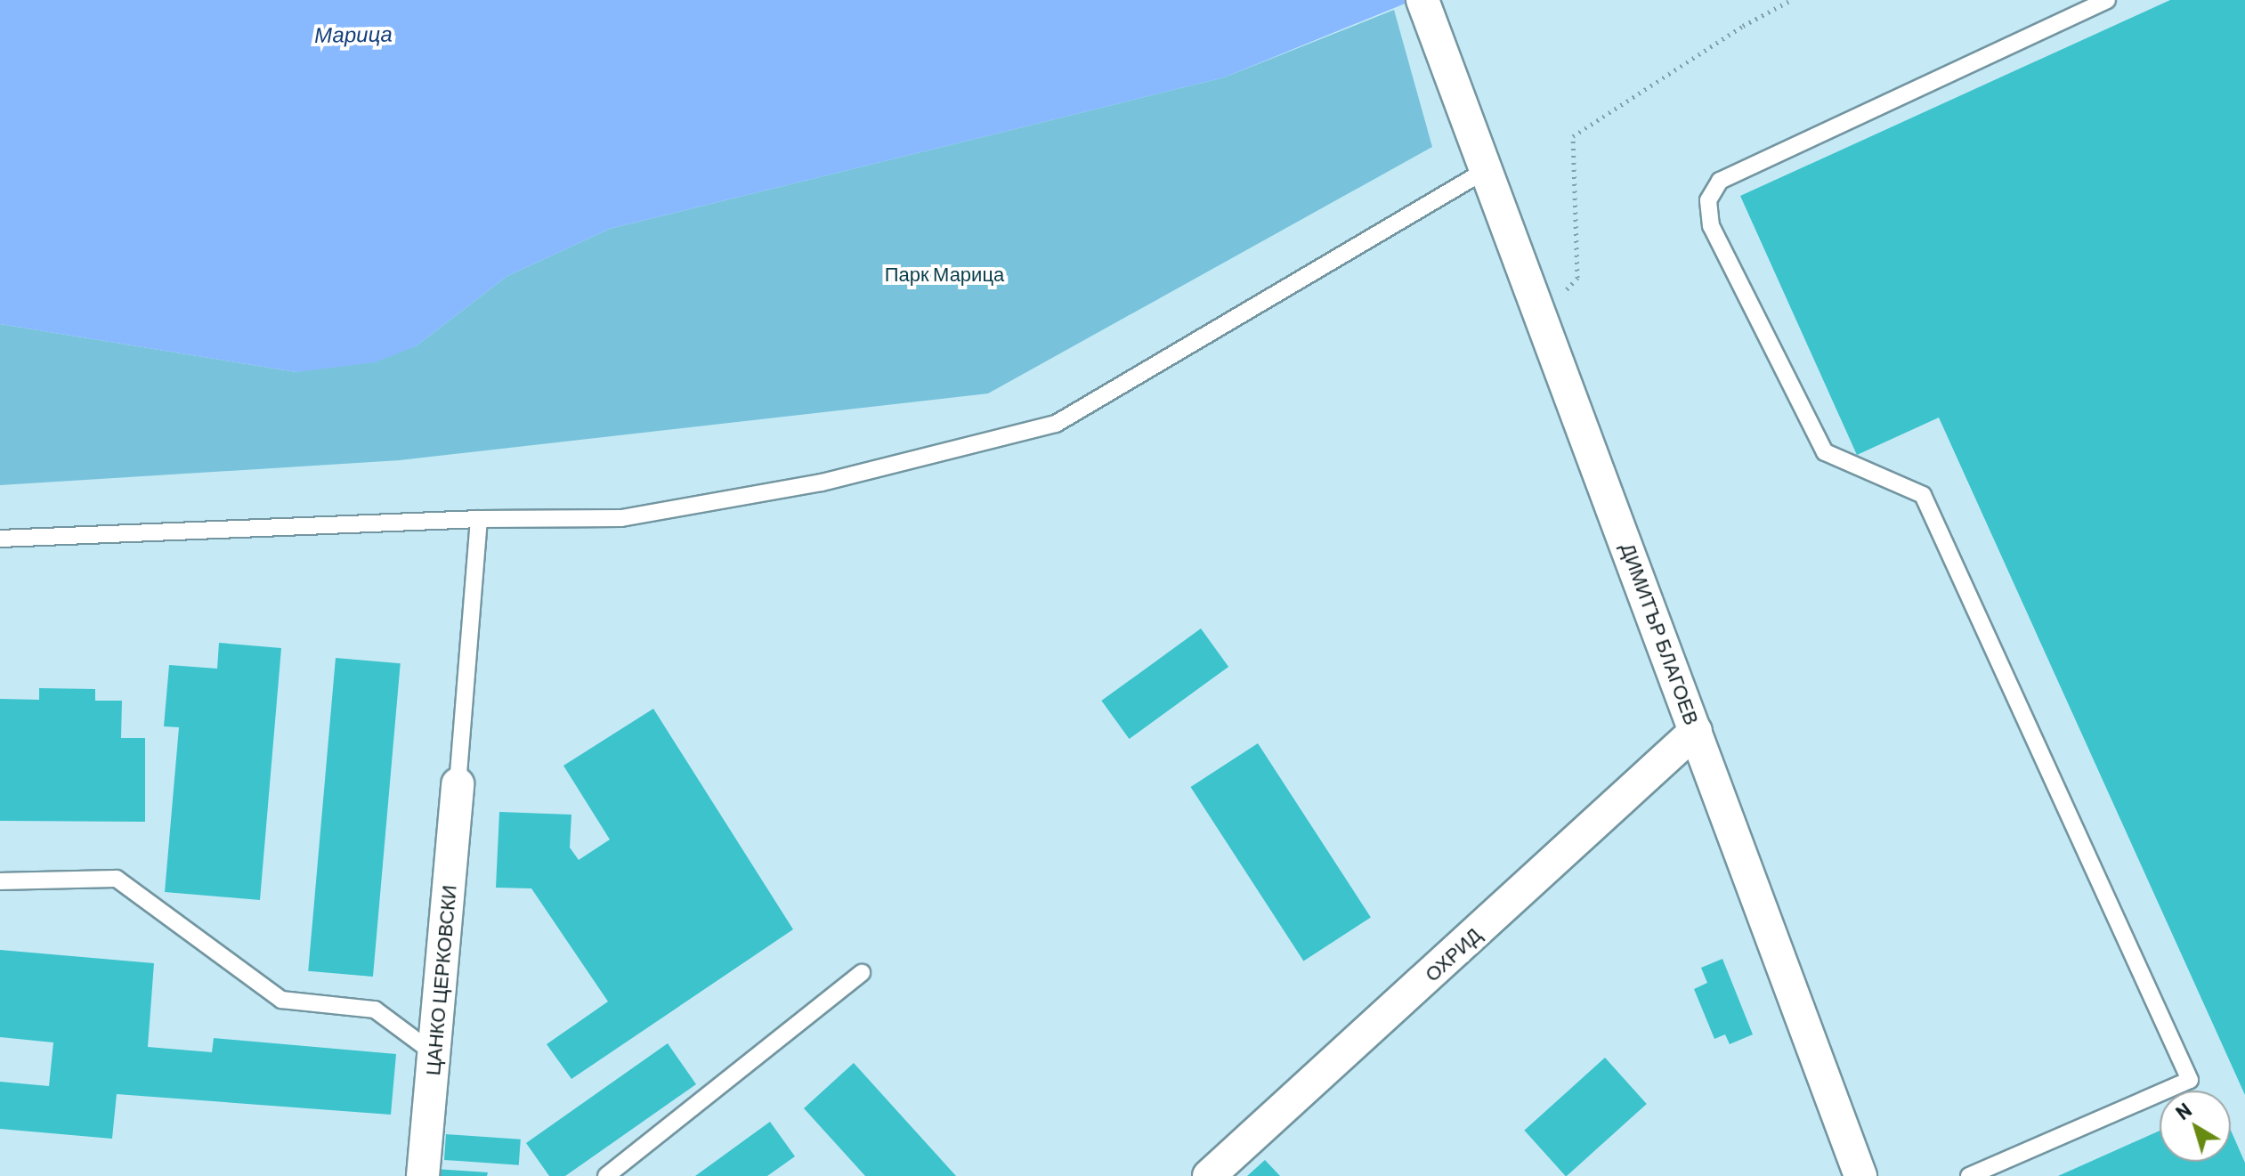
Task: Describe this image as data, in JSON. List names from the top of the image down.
{
  "streets": {
    "street": ["ДИМИТЪР БЛАГОЕВ", "ОХРИД", "ЦАНКО ЦЕРКОВСКИ"]
  },
  "crossings": [
    ["ДИМИТЪР БЛАГОЕВ", "ОХРИД"]
  ],
  "water": ["Марица"],
  "parks": ["Парк Марица"],
  "north": "top left"
}
